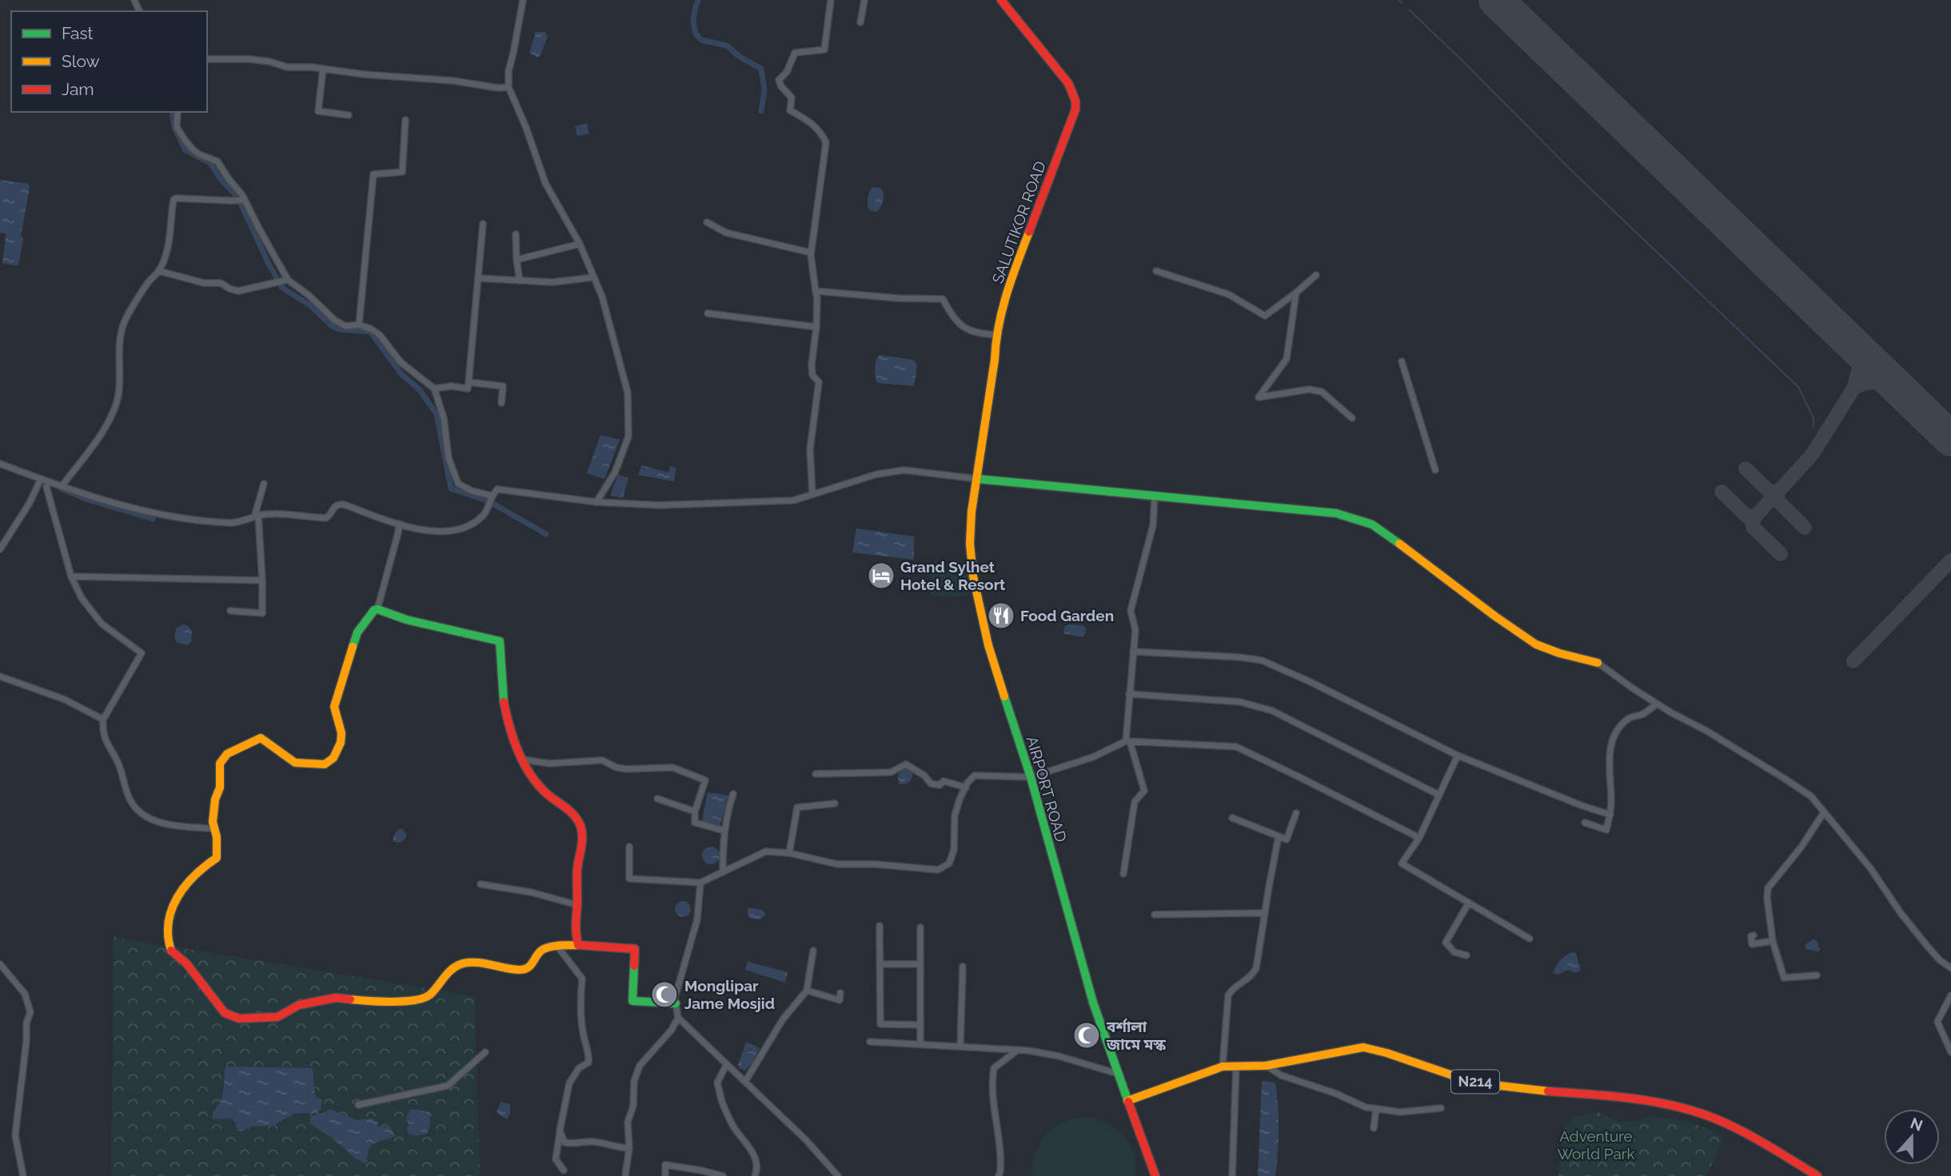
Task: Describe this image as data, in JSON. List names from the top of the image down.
{
  "streets": {
    "main road": ["SALUTIKOR ROAD", "AIRPORT ROAD", "N214"]
  },
  "crossings": [
    ["SALUTIKOR ROAD", "AIRPORT ROAD"],
    ["AIRPORT ROAD", "N214"]
  ],
  "parks": ["Adventure World Park"],
  "places": {
    "hotel": ["Grand Sylhet Hotel & Resort"],
    "restaurant": ["Food Garden"],
    "mosque": ["Monglipar Jame Mosjid", "বর্শালা জামে মস্ক"]
  },
  "legend": ["Fast", "Slow", "Jam"],
  "north": "top"
}
